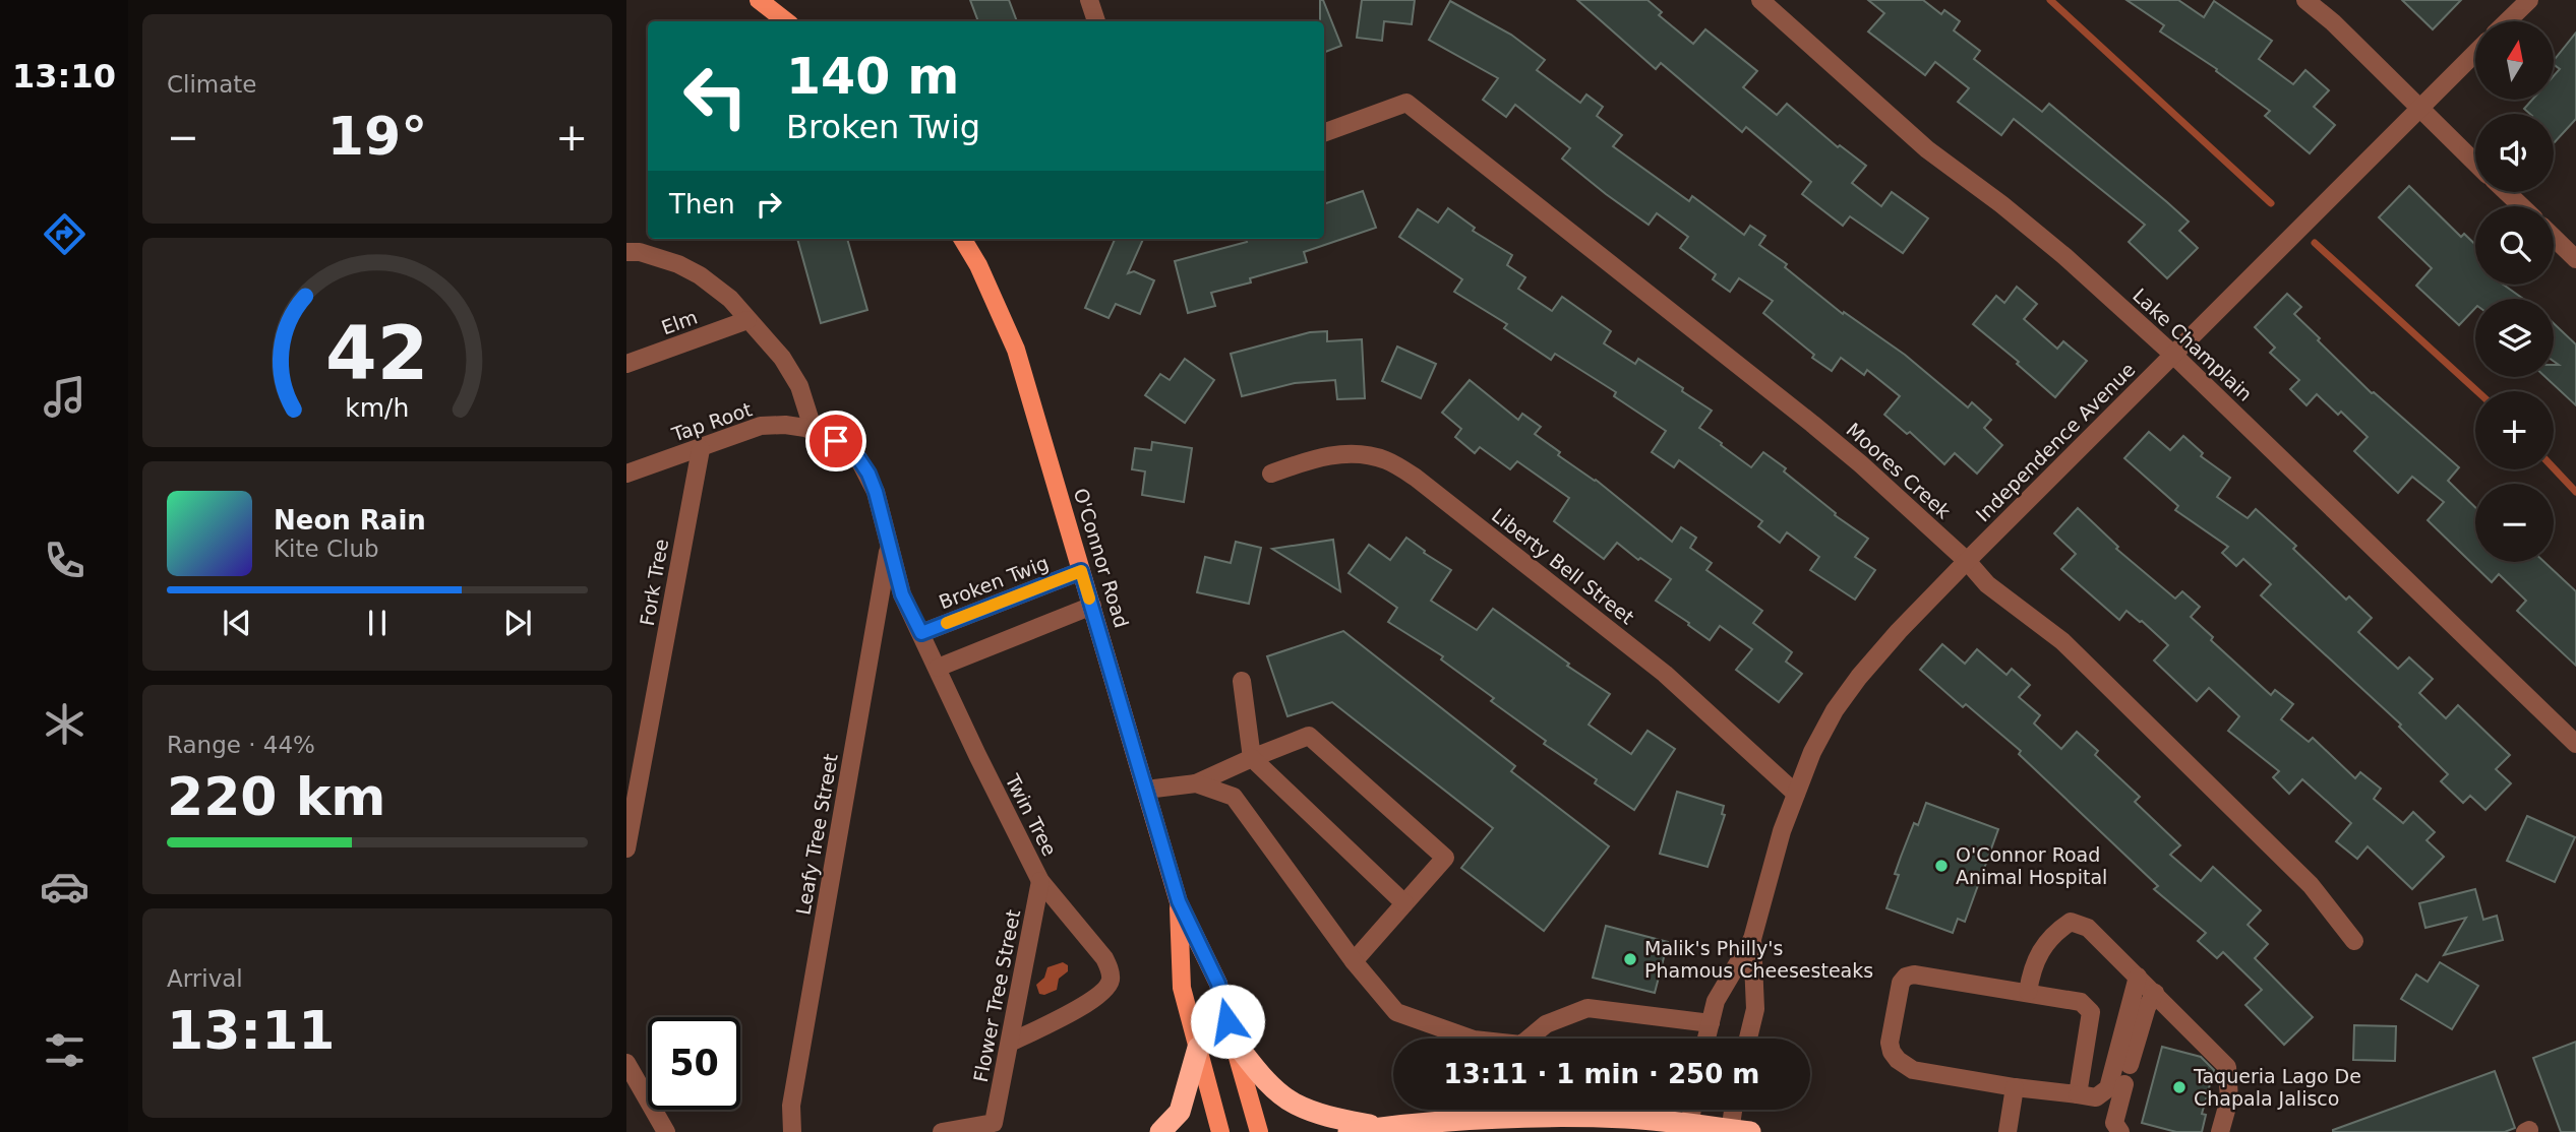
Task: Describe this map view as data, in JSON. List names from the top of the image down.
{
  "streets": {
    "main road": ["O'Connor Road"],
    "street": [
      "Elm",
      "Lake Champlain",
      "Tap Root",
      "Independence Avenue",
      "Moores Creek",
      "Liberty Bell Street",
      "Fork Tree",
      "Broken Twig",
      "Twin Tree",
      "Leafy Tree Street",
      "Flower Tree Street"
    ]
  },
  "crossings": [
    ["Lake Champlain", "Independence Avenue"],
    ["Tap Root", "Fork Tree"],
    ["Tap Root", "Twin Tree"],
    ["Tap Root", "Leafy Tree Street"],
    ["Independence Avenue", "Moores Creek"],
    ["Independence Avenue", "Liberty Bell Street"],
    ["O'Connor Road", "Broken Twig"],
    ["Broken Twig", "Twin Tree"],
    ["Twin Tree", "Leafy Tree Street"],
    ["Twin Tree", "Flower Tree Street"]
  ],
  "places": ["O'Connor Road Animal Hospital", "Malik's Philly's Phamous Cheesesteaks", "Taqueria Lago De Chapala Jalisco"],
  "north": "top",
  "page": {
    "tabs": "13:10",
    "tile": [
      "Climate",
      ["Range · 44%", "220 km"],
      ["Arrival", "13:11"]
    ],
    "map_buttons": ["+", "−"],
    "turn": ["140 m", "Broken Twig"],
    "heat": ["−", "19°", "+"],
    "then": "Then",
    "song": ["Neon Rain", "Kite Club"],
    "limit": "50",
    "trip": "13:11 · 1 min · 250 m",
    "gauge": ["42", "km/h"]
  }
}
